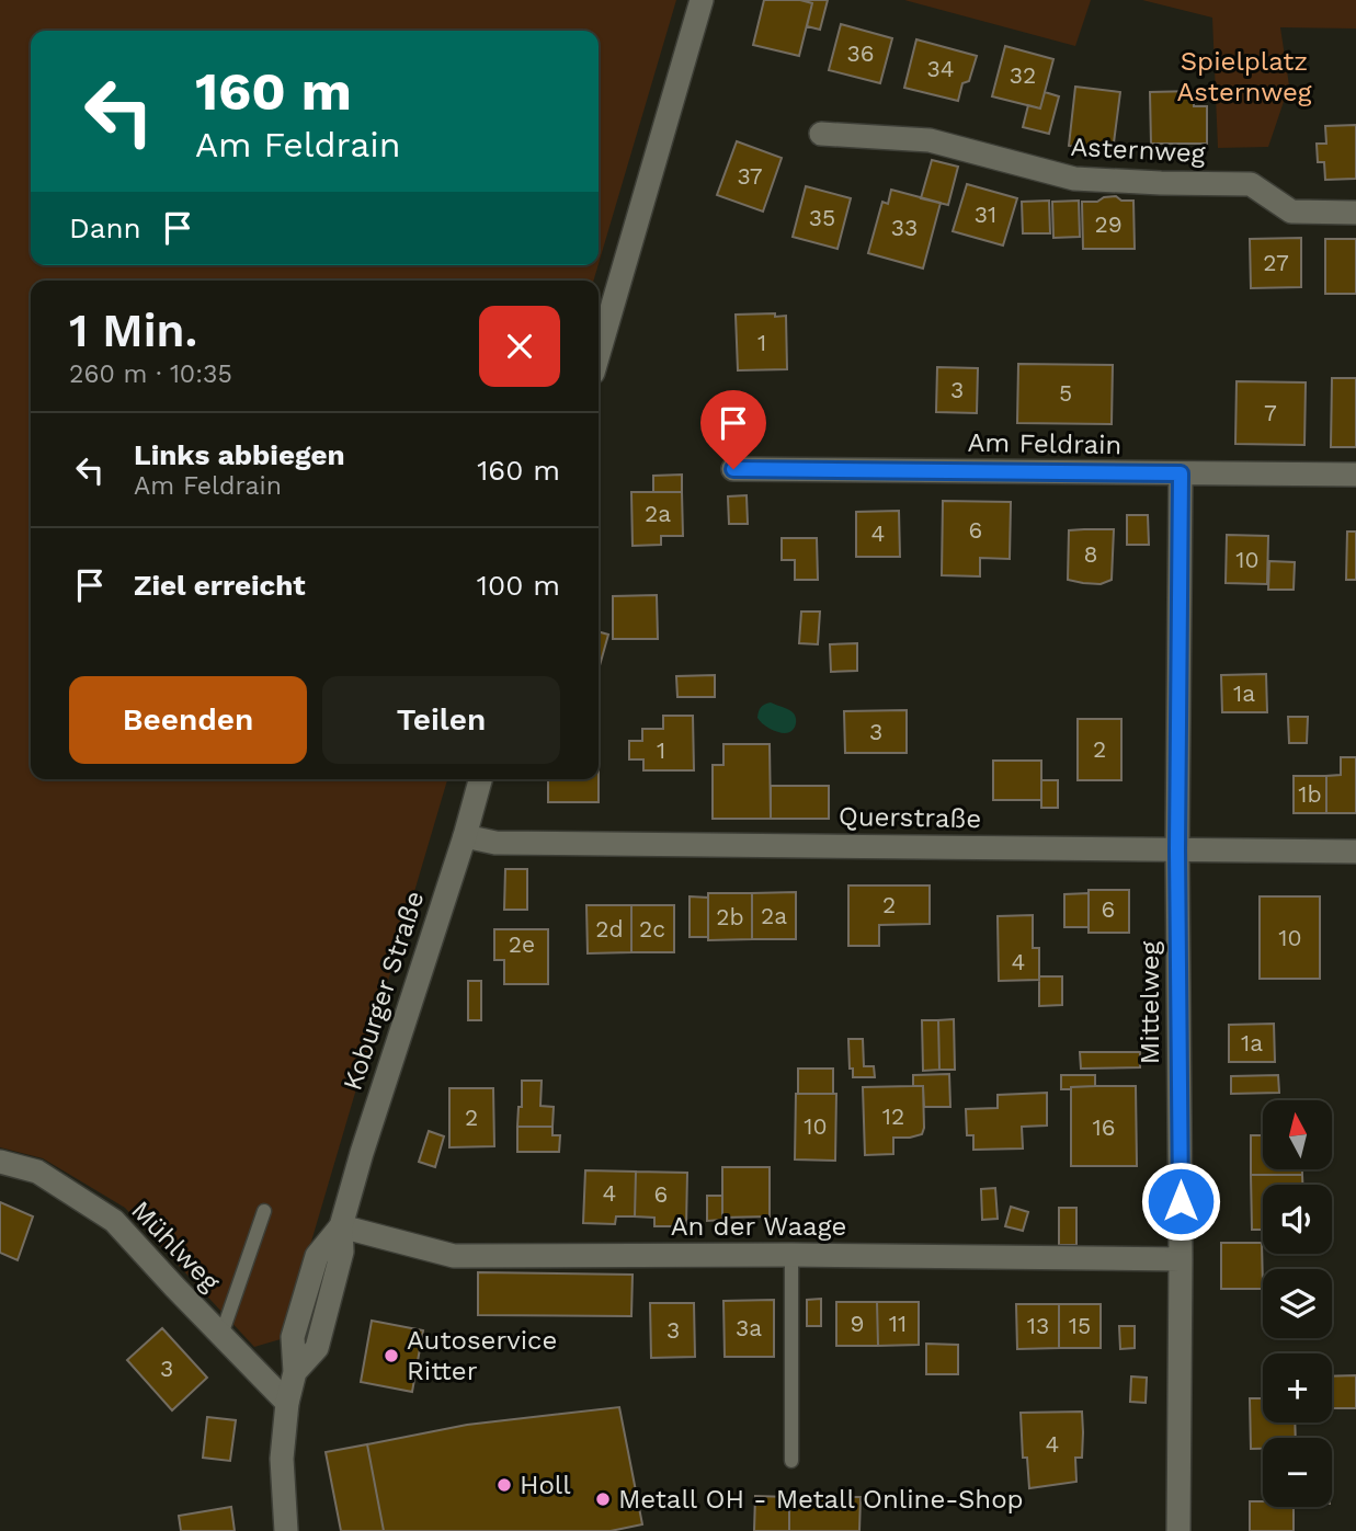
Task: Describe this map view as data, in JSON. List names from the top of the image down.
{
  "streets": {
    "street": [
      "Asternweg",
      "Am Feldrain",
      "Querstraße",
      "Koburger Straße",
      "Mittelweg",
      "An der Waage",
      "Mühlweg"
    ]
  },
  "crossings": [
    ["Am Feldrain", "Mittelweg"],
    ["Querstraße", "Koburger Straße"],
    ["Querstraße", "Mittelweg"],
    ["Koburger Straße", "An der Waage"],
    ["Koburger Straße", "Mühlweg"],
    ["Mittelweg", "An der Waage"]
  ],
  "parks": ["Spielplatz Asternweg"],
  "places": ["Autoservice Ritter", "Holl", "Metall OH - Metall Online-Shop"],
  "house_numbers": [
    "36",
    "34",
    "32",
    "37",
    "31",
    "35",
    "29",
    "33",
    "27",
    "1",
    "3",
    "5",
    "7",
    "2a",
    "6",
    "4",
    "8",
    "10",
    "1a",
    "3",
    "2",
    "1",
    "1b",
    "2",
    "6",
    "2a",
    "2b",
    "2d",
    "2c",
    "10",
    "2e",
    "4",
    "1a",
    "12",
    "2",
    "10",
    "16",
    "4",
    "6",
    "9",
    "11",
    "13",
    "15",
    "3a",
    "3",
    "3",
    "4"
  ],
  "north": "top",
  "page": {
    "turn": ["160 m", "Am Feldrain"],
    "then": "Dann",
    "heading": ["1 Min.", "260 m · 10:35"],
    "list": [
      {
        "name": "Links abbiegen",
        "note": "Am Feldrain",
        "value": "160 m"
      },
      {
        "name": "Ziel erreicht",
        "value": "100 m"
      }
    ],
    "buttons": ["Beenden", "Teilen"],
    "map_buttons": ["+", "−"]
  }
}
